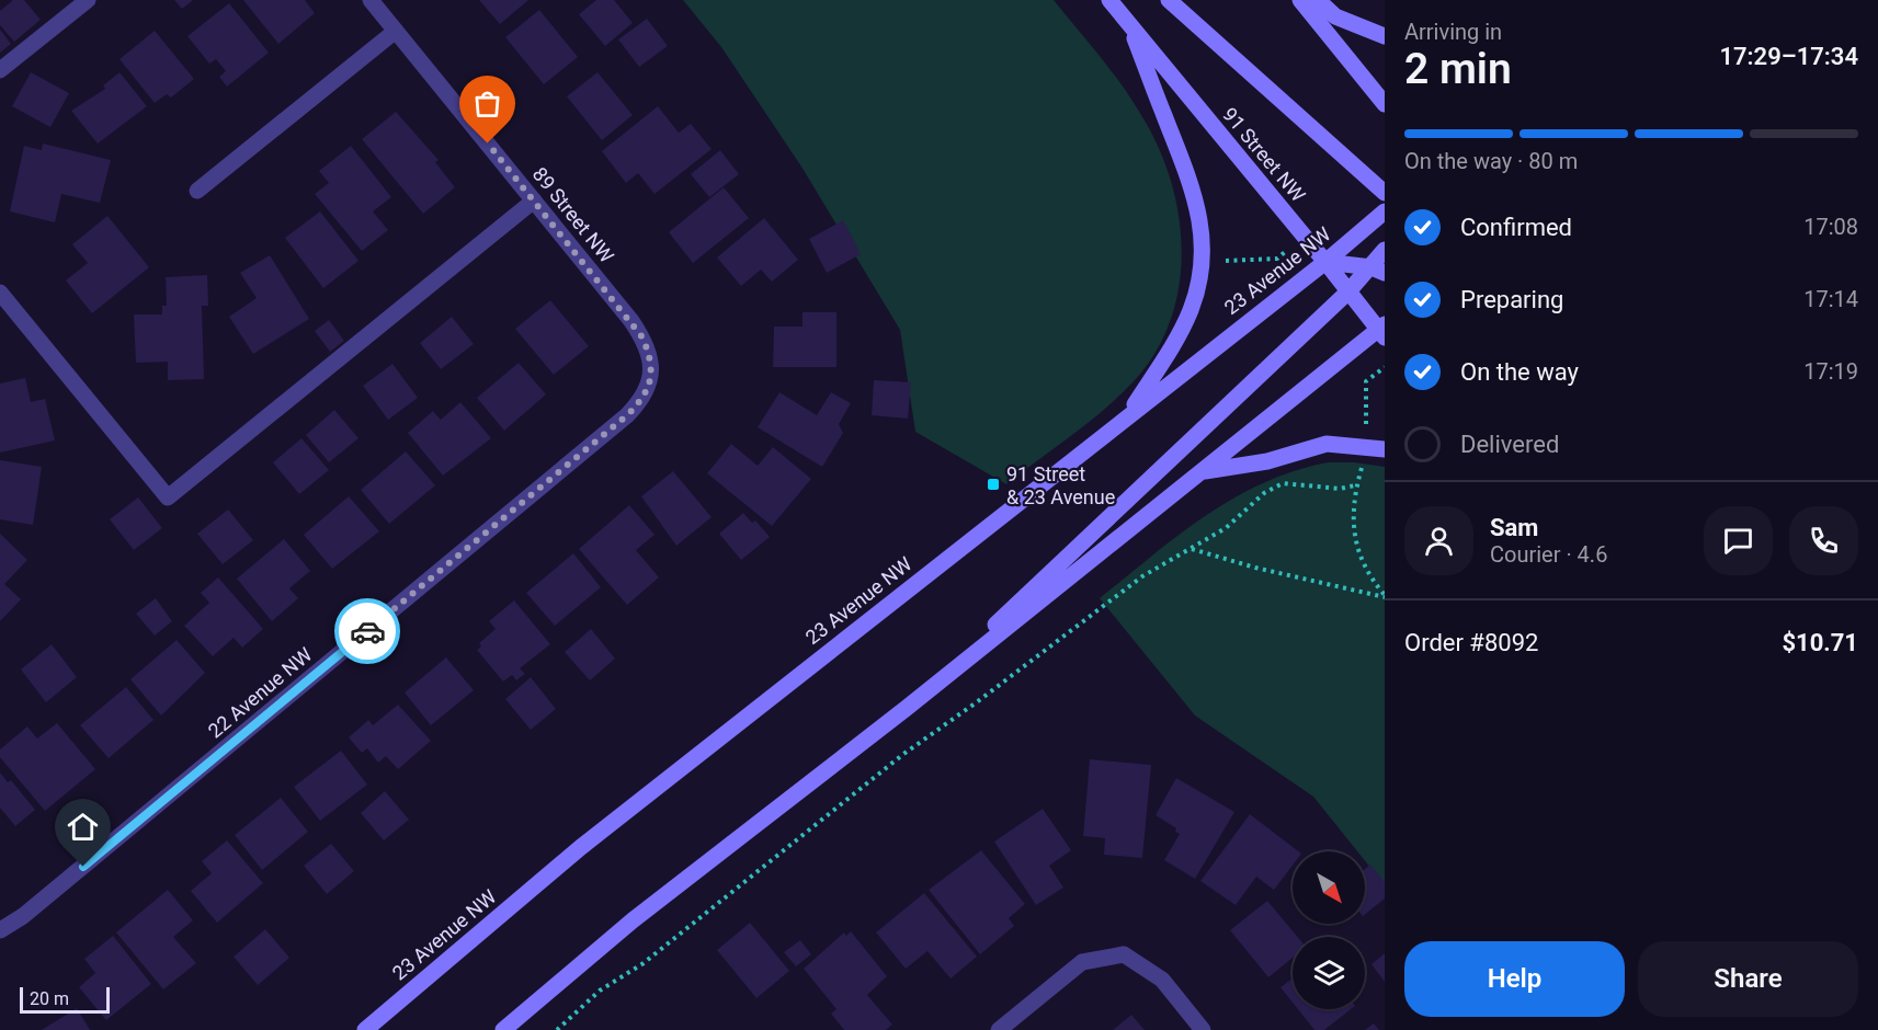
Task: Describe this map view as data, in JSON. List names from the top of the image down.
{
  "streets": {
    "main road": ["91 Street NW", "23 Avenue NW"],
    "street": ["89 Street NW", "22 Avenue NW"]
  },
  "crossings": [
    ["91 Street NW", "23 Avenue NW"],
    ["89 Street NW", "22 Avenue NW"]
  ],
  "places": {
    "transit": ["91 Street & 23 Avenue"]
  },
  "scale_bar": "20 m",
  "north": "bottom right",
  "page": {
    "heading": ["2 min", "Arriving in", "17:29–17:34"],
    "panel": [
      "Sam",
      "Courier · 4.6",
      "Order #8092",
      "$10.71"
    ],
    "bar": "On the way · 80 m",
    "list": [
      ["Confirmed", "17:08"],
      ["Preparing", "17:14"],
      ["On the way", "17:19"],
      "Delivered"
    ],
    "buttons": ["Help", "Share"],
    "scale": "20 m"
  }
}
